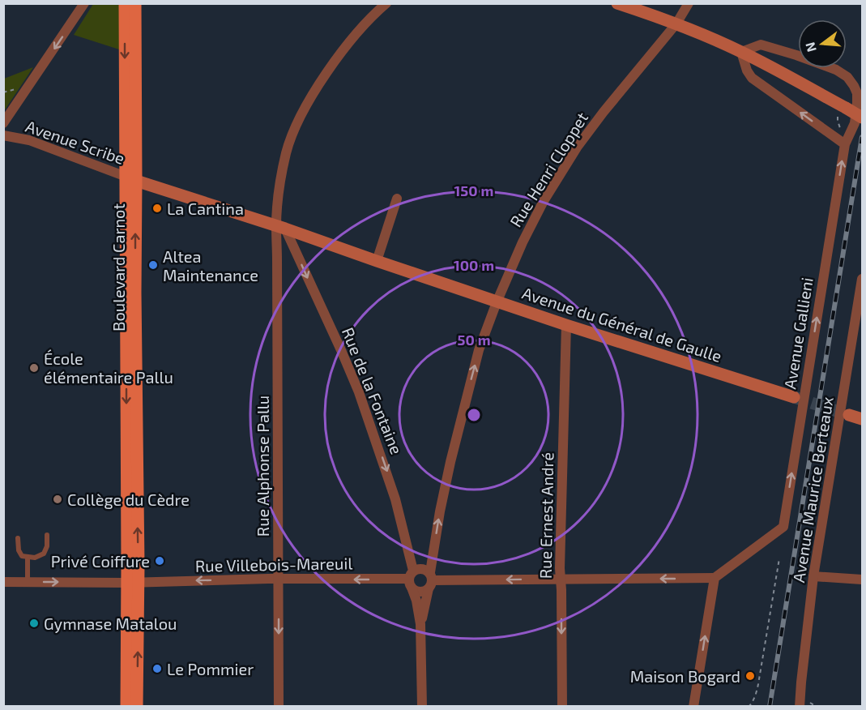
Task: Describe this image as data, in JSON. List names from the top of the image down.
{
  "streets": {
    "main road": ["Boulevard Carnot"],
    "street": [
      "Avenue Scribe",
      "Rue Henri Cloppet",
      "Avenue du Général de Gaulle",
      "Avenue Gallieni",
      "Rue de la Fontaine",
      "Rue Alphonse Pallu",
      "Avenue Maurice Berteaux",
      "Rue Ernest André",
      "Rue Villebois-Mareuil"
    ]
  },
  "crossings": [
    ["Avenue Scribe", "Boulevard Carnot"],
    ["Avenue Scribe", "Avenue du Général de Gaulle"],
    ["Rue Henri Cloppet", "Avenue du Général de Gaulle"],
    ["Rue Henri Cloppet", "Rue de la Fontaine"],
    ["Rue Henri Cloppet", "Rue Villebois-Mareuil"],
    ["Boulevard Carnot", "Avenue du Général de Gaulle"],
    ["Boulevard Carnot", "Rue Villebois-Mareuil"],
    ["Avenue du Général de Gaulle", "Rue de la Fontaine"],
    ["Avenue du Général de Gaulle", "Rue Alphonse Pallu"],
    ["Avenue du Général de Gaulle", "Rue Ernest André"],
    ["Rue de la Fontaine", "Rue Alphonse Pallu"],
    ["Rue de la Fontaine", "Rue Villebois-Mareuil"],
    ["Rue Alphonse Pallu", "Rue Villebois-Mareuil"]
  ],
  "one_way": ["Avenue Gallieni", "Rue de la Fontaine"],
  "places": [
    "La Cantina",
    "Altea Maintenance",
    "École élémentaire Pallu",
    "Collège du Cèdre",
    "Privé Coiffure",
    "Gymnase Matalou",
    "Le Pommier",
    "Maison Bogard"
  ],
  "north": "left",
  "rings": ["150 m", "100 m", "50 m"]
}
